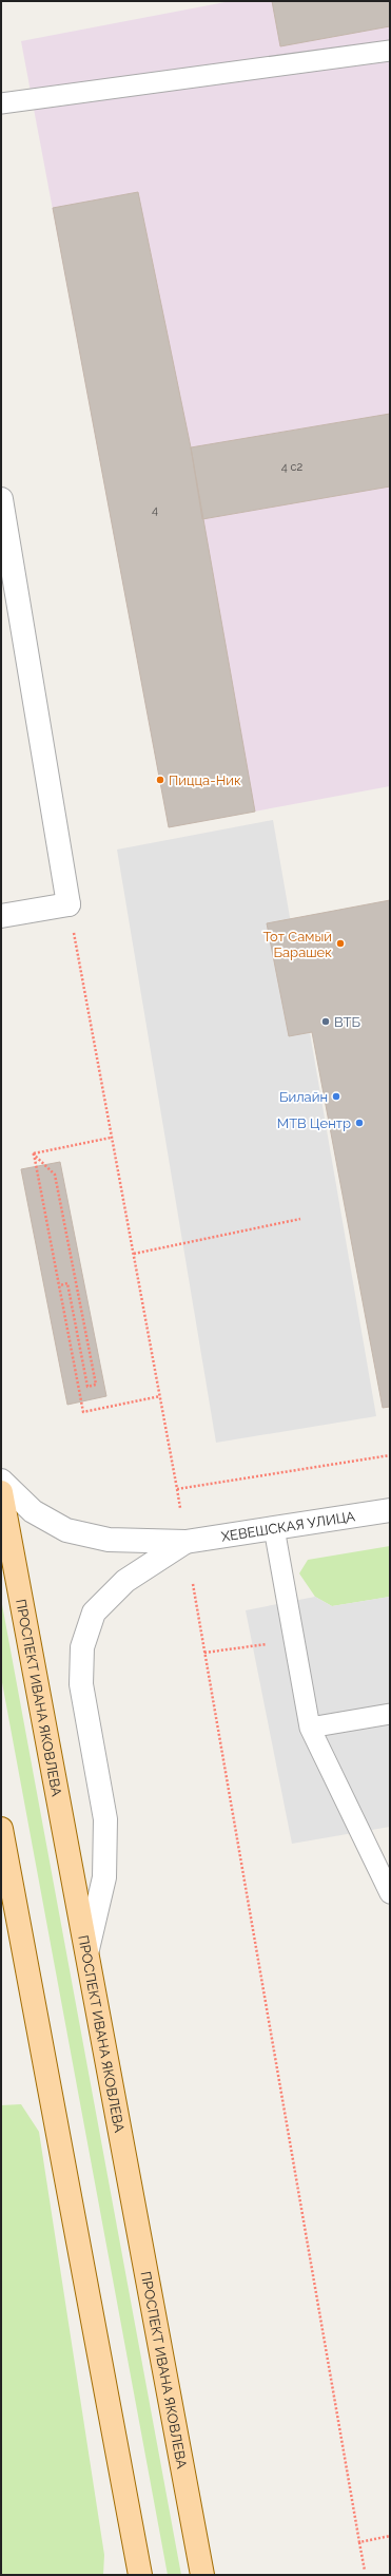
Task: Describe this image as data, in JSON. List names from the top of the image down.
{
  "streets": {
    "main road": ["ПРОСПЕКТ ИВАНА ЯКОВЛЕВА"],
    "street": ["ХЕВЕШСКАЯ УЛИЦА"]
  },
  "places": [
    "Пицца-Ник",
    "Тот Самый Барашек",
    "ВТБ",
    "Билайн",
    "МТВ Центр"
  ],
  "house_numbers": ["4 с2", "4"]
}
